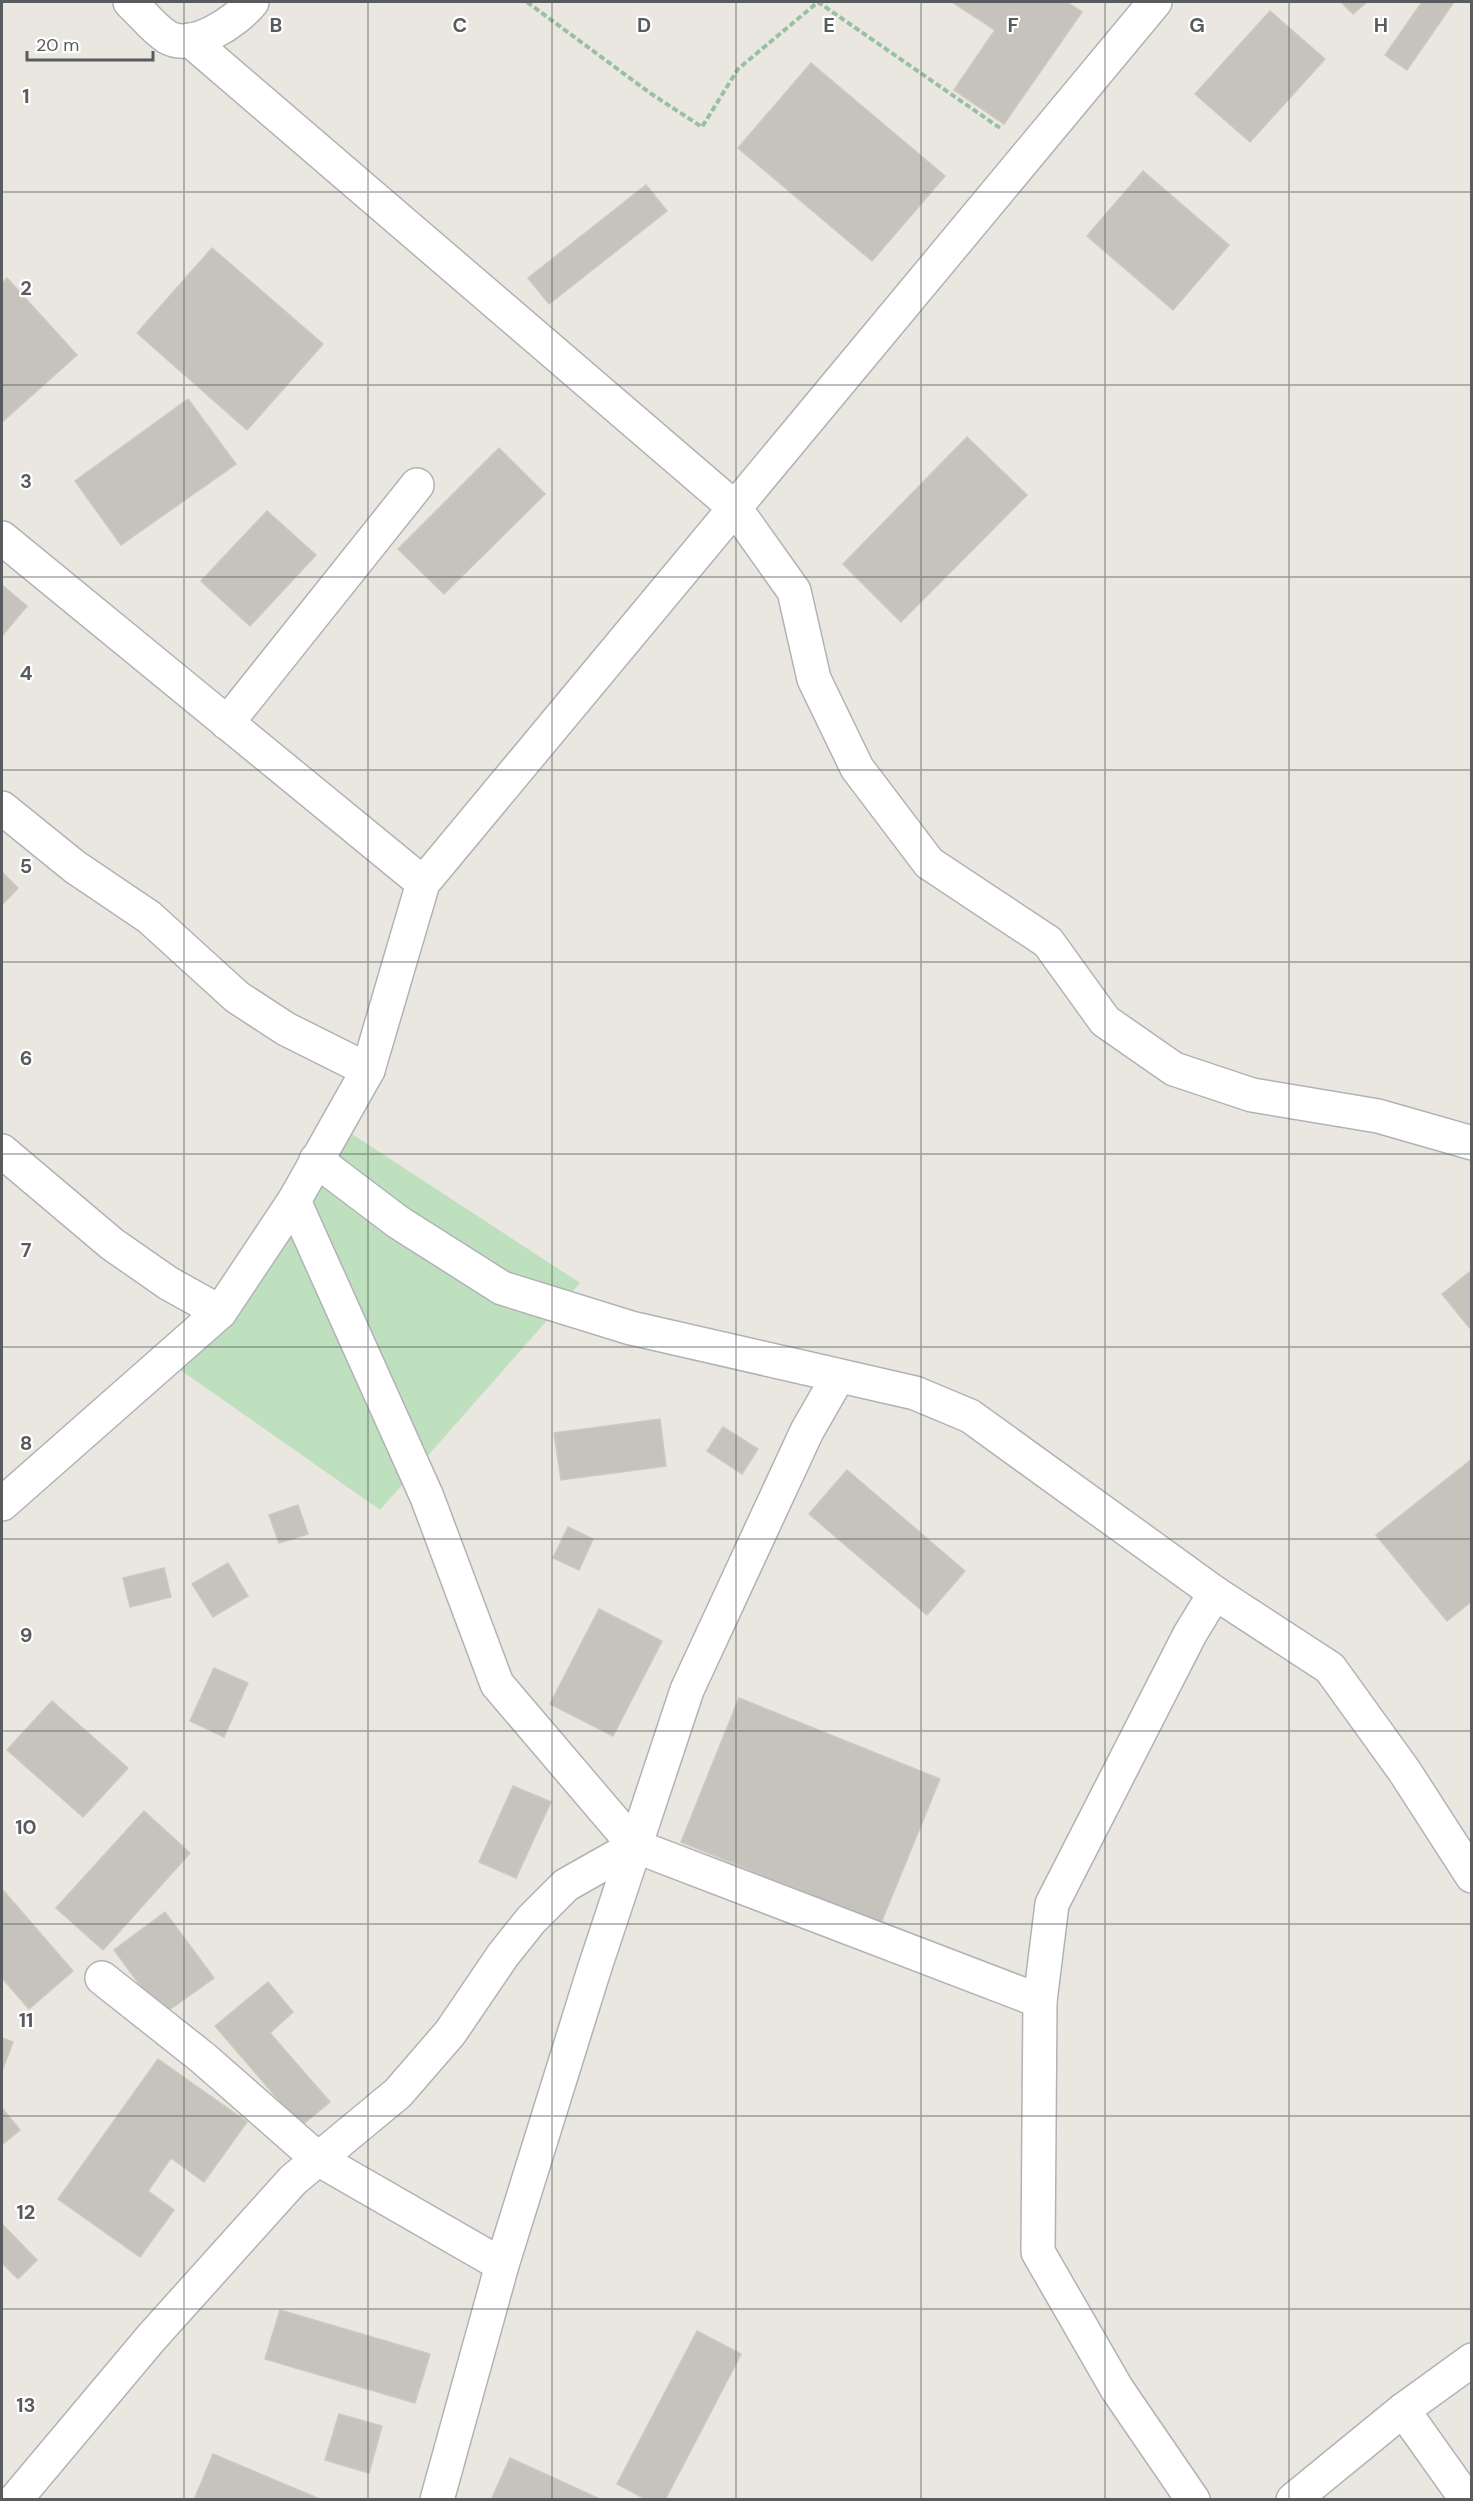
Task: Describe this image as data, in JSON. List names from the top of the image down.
{
  "scale_bar": "20 m",
  "grid": {
    "columns": [
      "B",
      "C",
      "D",
      "E",
      "F",
      "G",
      "H"
    ],
    "rows": [
      "1",
      "2",
      "3",
      "4",
      "5",
      "6",
      "7",
      "8",
      "9",
      "10",
      "11",
      "12",
      "13"
    ]
  }
}
